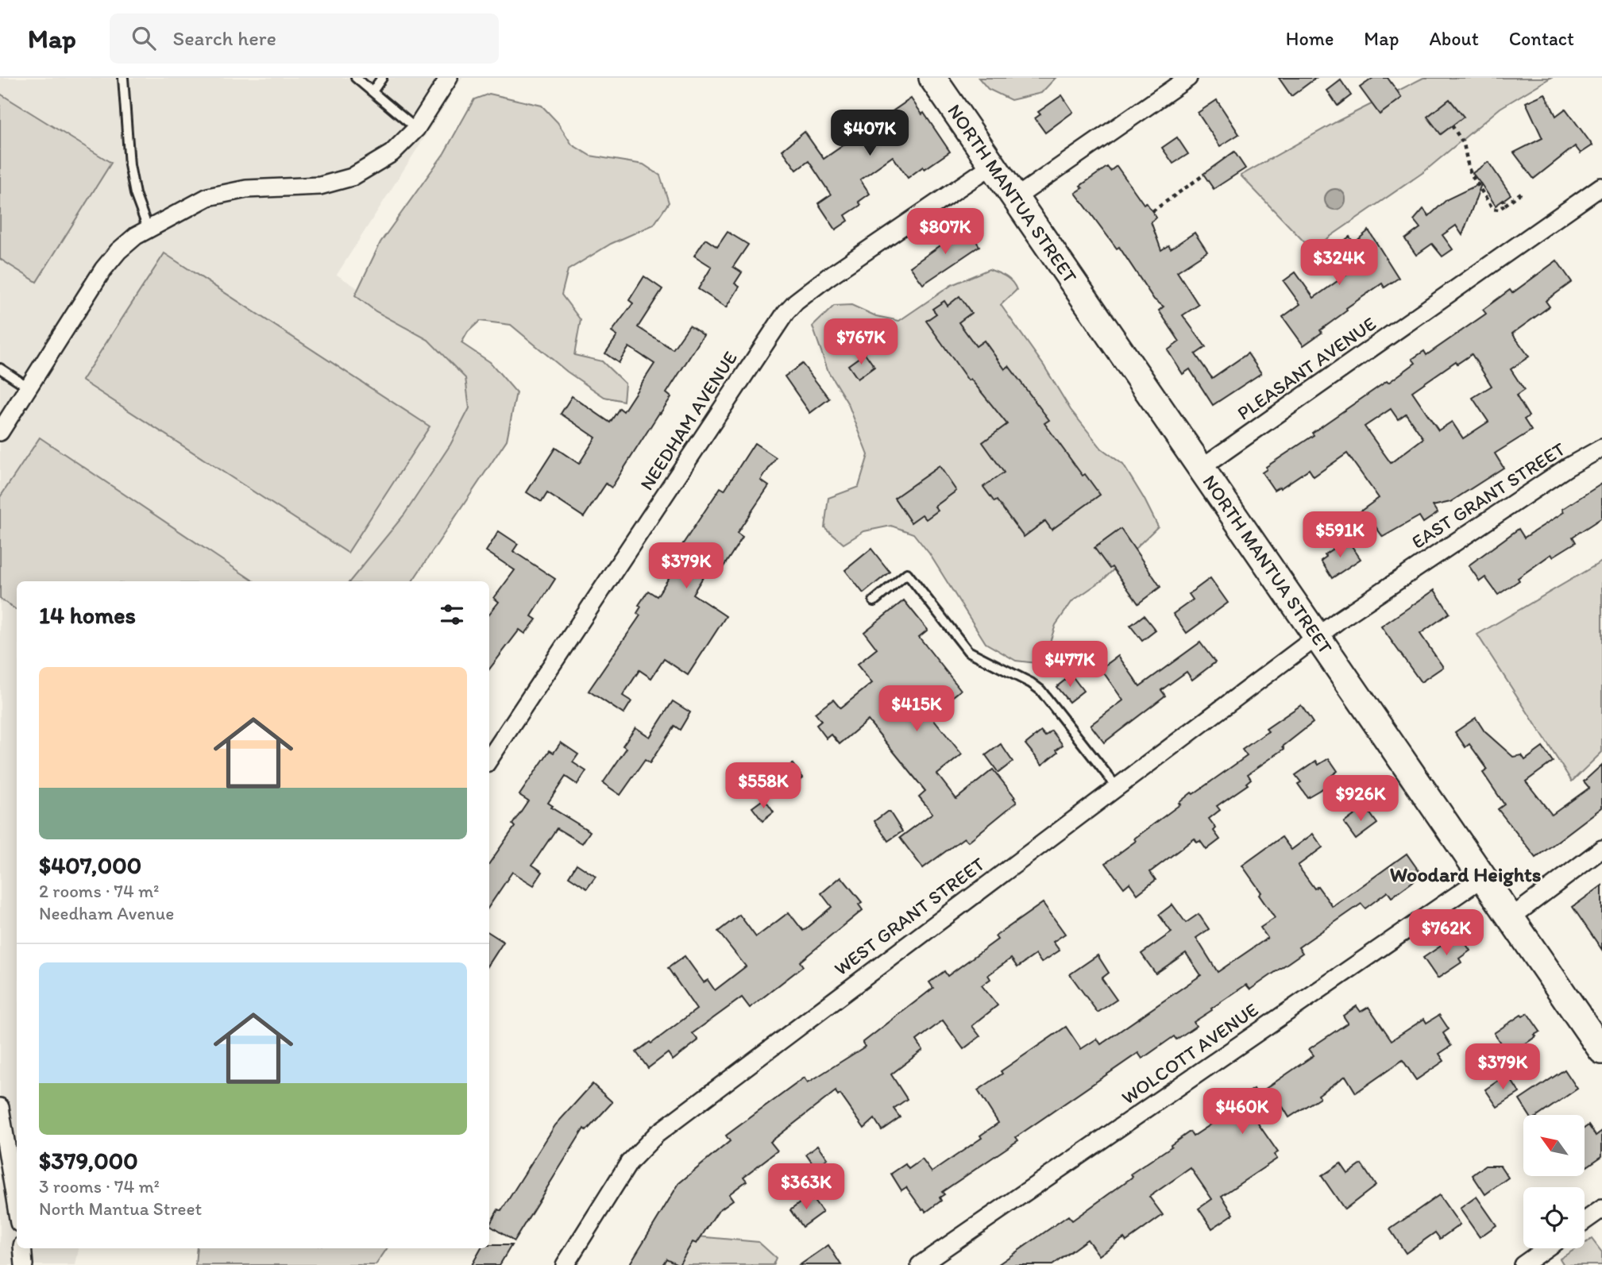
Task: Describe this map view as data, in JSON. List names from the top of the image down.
{
  "streets": {
    "main road": ["NORTH MANTUA STREET"],
    "street": [
      "PLEASANT AVENUE",
      "NEEDHAM AVENUE",
      "EAST GRANT STREET",
      "WEST GRANT STREET",
      "WOLCOTT AVENUE"
    ]
  },
  "crossings": [
    ["NORTH MANTUA STREET", "PLEASANT AVENUE"],
    ["NORTH MANTUA STREET", "NEEDHAM AVENUE"],
    ["NORTH MANTUA STREET", "EAST GRANT STREET"],
    ["NORTH MANTUA STREET", "WEST GRANT STREET"],
    ["NORTH MANTUA STREET", "WOLCOTT AVENUE"],
    ["EAST GRANT STREET", "WEST GRANT STREET"]
  ],
  "districts": ["Woodard Heights"],
  "north": "top left",
  "page": {
    "header": "Map",
    "search": "Search here",
    "nav": [
      "Home",
      "Map",
      "About",
      "Contact"
    ],
    "price": [
      "$407K",
      "$807K",
      "$324K",
      "$767K",
      "$591K",
      "$379K",
      "$477K",
      "$415K",
      "$558K",
      "$926K",
      "$762K",
      "$379K",
      "$460K",
      "$363K"
    ],
    "heading": "14 homes",
    "list": [
      {
        "name": "$407,000",
        "note": "2 rooms · 74 m² · Needham Avenue"
      },
      {
        "name": "$379,000",
        "note": "3 rooms · 74 m² · North Mantua Street"
      }
    ]
  }
}
